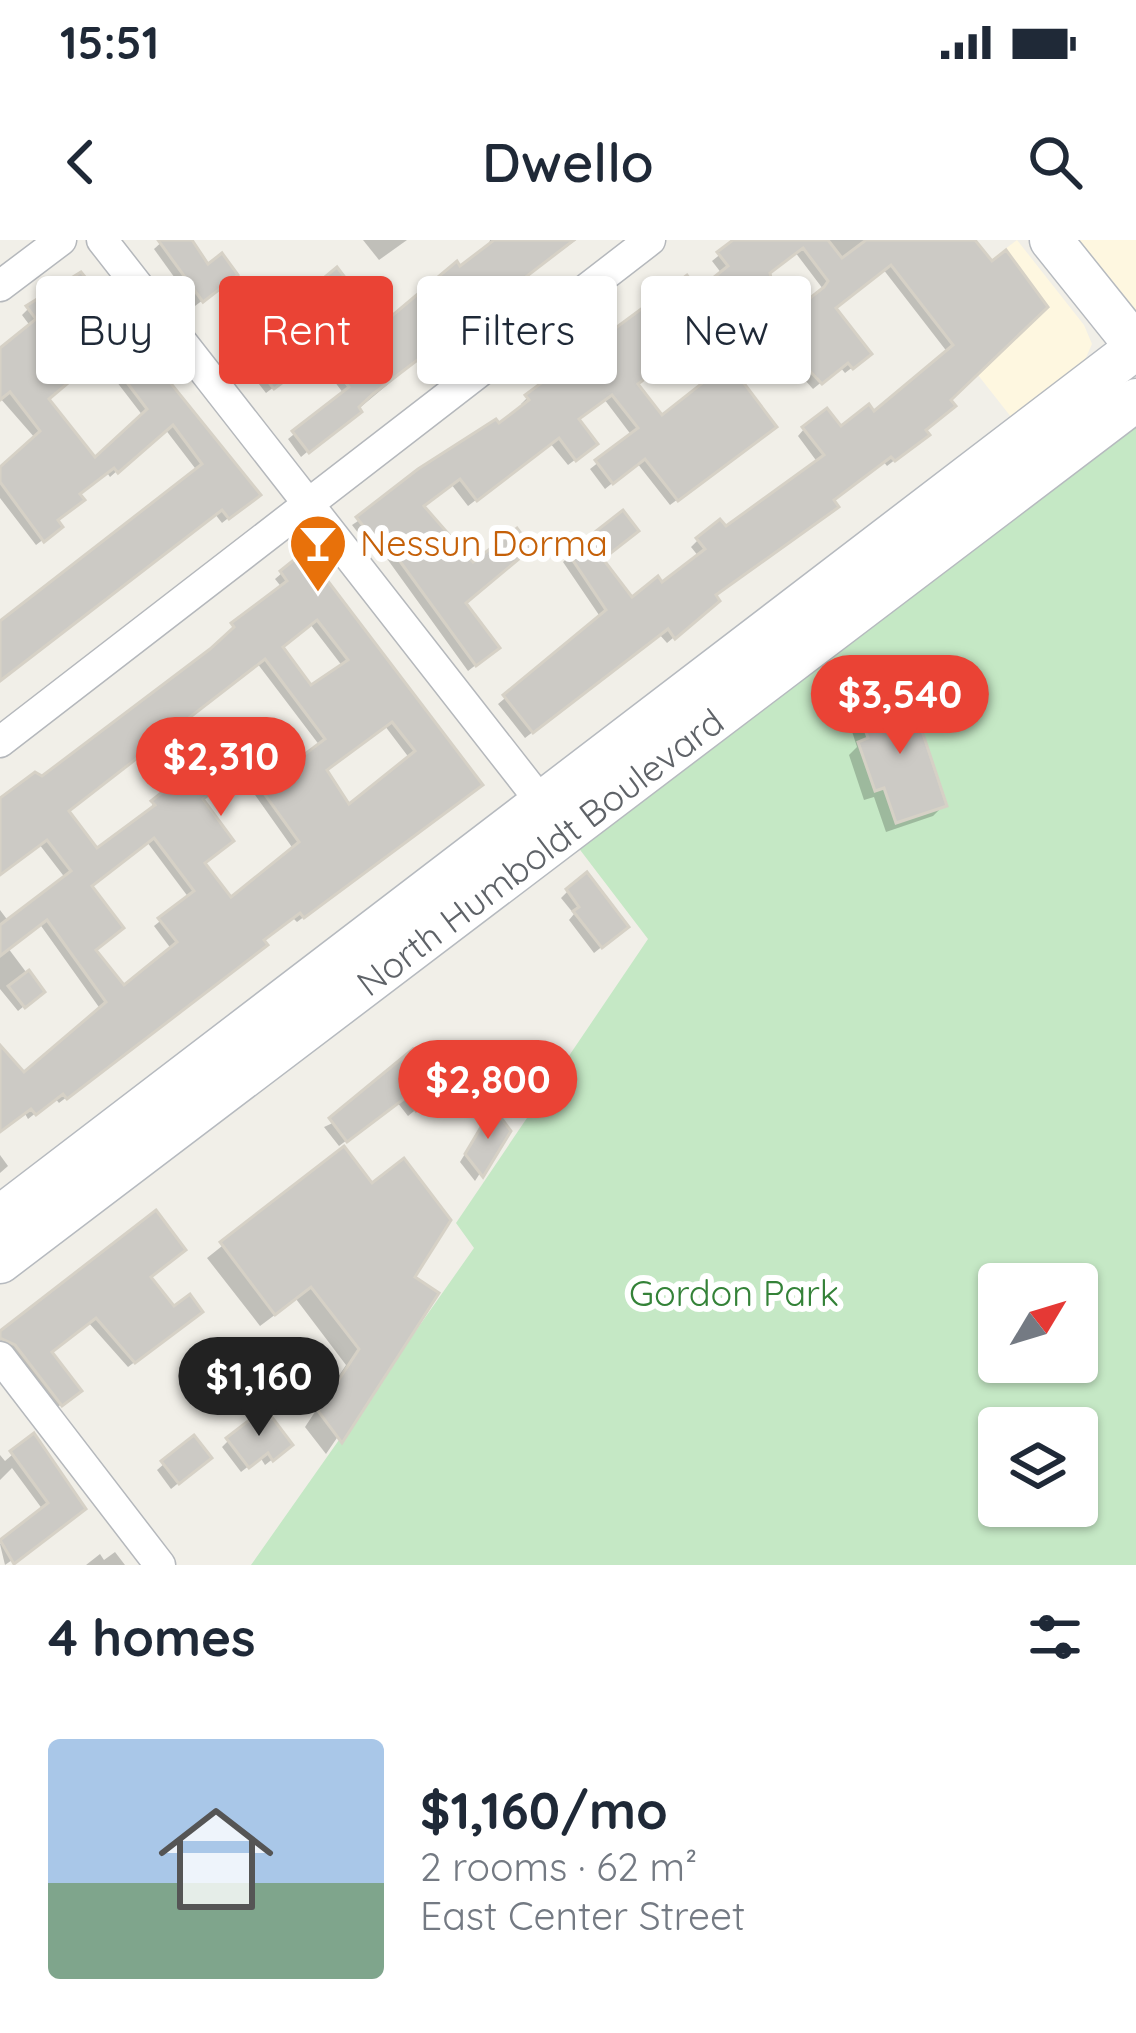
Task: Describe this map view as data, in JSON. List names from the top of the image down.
{
  "streets": {
    "main road": ["North Humboldt Boulevard"]
  },
  "parks": ["Gordon Park"],
  "places": {
    "bar": ["Nessun Dorma"]
  },
  "north": "top right",
  "page": {
    "status": "15:51",
    "header": "Dwello",
    "chip": [
      "Buy",
      "Rent",
      "Filters",
      "New"
    ],
    "price": [
      "$3,540",
      "$2,310",
      "$2,800",
      "$1,160"
    ],
    "heading": "4 homes",
    "list": [
      {
        "name": "$1,160/mo",
        "note": "2 rooms · 62 m² · East Center Street"
      }
    ]
  }
}
